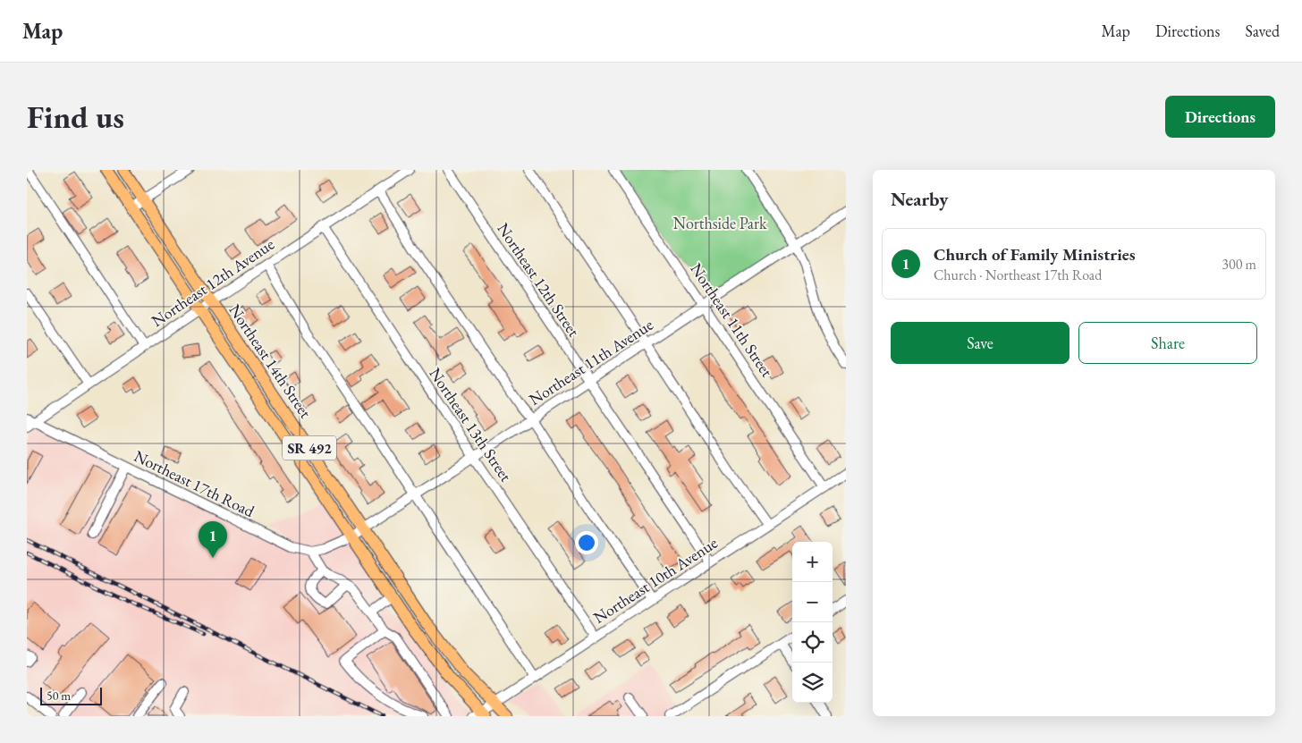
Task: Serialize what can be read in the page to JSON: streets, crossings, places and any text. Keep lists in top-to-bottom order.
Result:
{
  "streets": {
    "main road": ["Northeast 14th Street", "SR 492"],
    "street": [
      "Northeast 12th Street",
      "Northeast 12th Avenue",
      "Northeast 11th Street",
      "Northeast 11th Avenue",
      "Northeast 13th Street",
      "Northeast 17th Road",
      "Northeast 10th Avenue"
    ]
  },
  "crossings": [
    ["Northeast 12th Street", "Northeast 11th Avenue"],
    ["Northeast 12th Street", "Northeast 10th Avenue"],
    ["Northeast 12th Avenue", "Northeast 14th Street"],
    ["Northeast 12th Avenue", "Northeast 13th Street"],
    ["Northeast 12th Avenue", "Northeast 17th Road"],
    ["Northeast 11th Street", "Northeast 11th Avenue"],
    ["Northeast 11th Street", "Northeast 10th Avenue"],
    ["Northeast 14th Street", "Northeast 11th Avenue"],
    ["Northeast 14th Street", "Northeast 10th Avenue"],
    ["Northeast 11th Avenue", "Northeast 13th Street"],
    ["Northeast 13th Street", "Northeast 10th Avenue"]
  ],
  "parks": ["Northside Park"],
  "scale_bar": "50 m",
  "page": {
    "header": "Map",
    "nav": ["Map", "Directions", "Saved"],
    "buttons": [
      "Directions",
      ["Save", "Share"]
    ],
    "title": "Find us",
    "heading": "Nearby",
    "list": [
      {
        "mark": "1",
        "name": "Church of Family Ministries",
        "note": "Church · Northeast 17th Road",
        "value": "300 m"
      }
    ],
    "pins": "1",
    "map_buttons": ["+", "−"],
    "scale": "50 m"
  }
}
